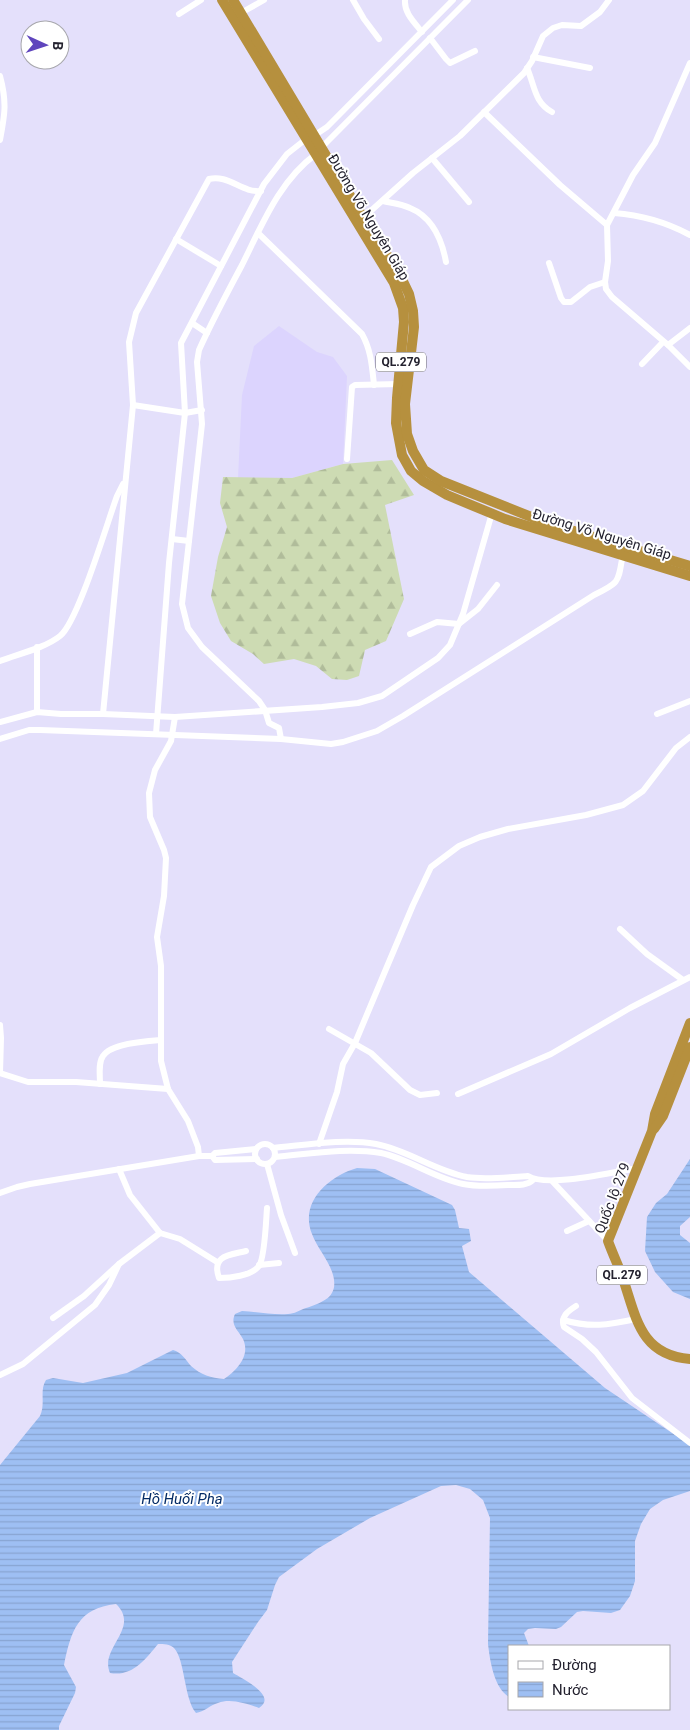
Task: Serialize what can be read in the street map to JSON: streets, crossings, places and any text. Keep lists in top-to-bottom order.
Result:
{
  "streets": {
    "highway": ["Đường Võ Nguyên Giáp", "QL.279", "Quốc lộ 279"]
  },
  "water": ["Hồ Huổi Phạ"],
  "legend": ["Đường", "Nước"],
  "north": "right"
}
